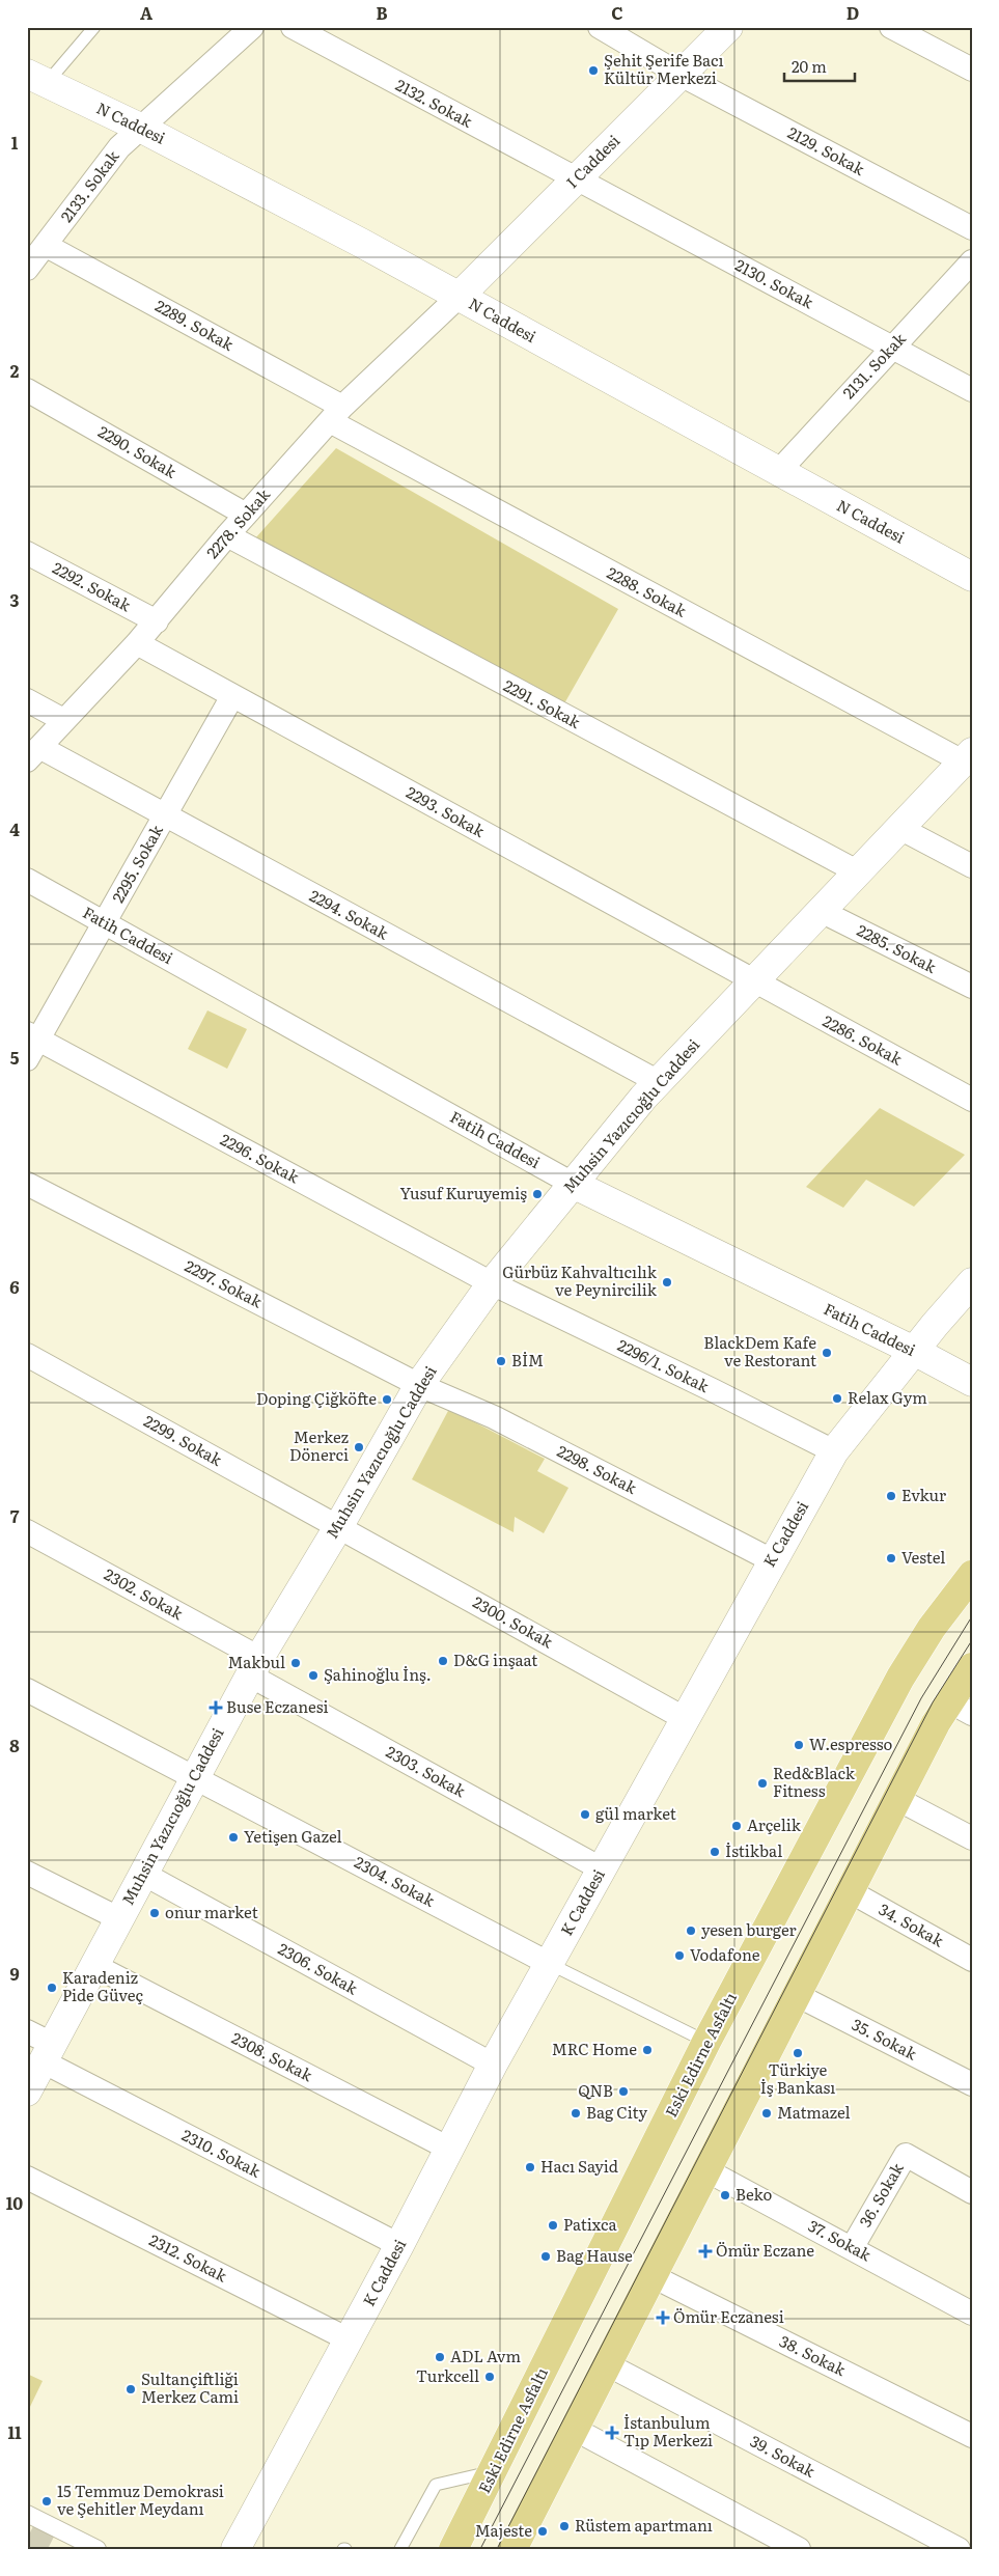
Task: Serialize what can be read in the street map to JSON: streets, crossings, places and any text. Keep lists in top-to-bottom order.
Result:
{
  "streets": {
    "main road": ["Eski Edirne Asfaltı"],
    "street": [
      "2132. Sokak",
      "N Caddesi",
      "2129. Sokak",
      "I Caddesi",
      "2133. Sokak",
      "2130. Sokak",
      "2289. Sokak",
      "2131. Sokak",
      "2290. Sokak",
      "2278. Sokak",
      "2292. Sokak",
      "2288. Sokak",
      "2291. Sokak",
      "2293. Sokak",
      "2295. Sokak",
      "2294. Sokak",
      "Fatih Caddesi",
      "2285. Sokak",
      "2286. Sokak",
      "Muhsin Yazıcıoğlu Caddesi",
      "2296. Sokak",
      "2297. Sokak",
      "2296/1. Sokak",
      "2299. Sokak",
      "2298. Sokak",
      "K Caddesi",
      "2302. Sokak",
      "2300. Sokak",
      "2303. Sokak",
      "2304. Sokak",
      "34. Sokak",
      "2306. Sokak",
      "35. Sokak",
      "2308. Sokak",
      "2310. Sokak",
      "36. Sokak",
      "37. Sokak",
      "2312. Sokak",
      "38. Sokak",
      "39. Sokak"
    ]
  },
  "crossings": [
    ["2132. Sokak", "I Caddesi"],
    ["2132. Sokak", "2130. Sokak"],
    ["N Caddesi", "I Caddesi"],
    ["N Caddesi", "2133. Sokak"],
    ["N Caddesi", "2131. Sokak"],
    ["N Caddesi", "2278. Sokak"],
    ["2129. Sokak", "I Caddesi"],
    ["I Caddesi", "2130. Sokak"],
    ["I Caddesi", "2278. Sokak"],
    ["2133. Sokak", "2289. Sokak"],
    ["2130. Sokak", "2131. Sokak"],
    ["2289. Sokak", "2278. Sokak"],
    ["2289. Sokak", "2288. Sokak"],
    ["2290. Sokak", "2278. Sokak"],
    ["2278. Sokak", "2292. Sokak"],
    ["2278. Sokak", "2288. Sokak"],
    ["2278. Sokak", "2291. Sokak"],
    ["2278. Sokak", "2293. Sokak"],
    ["2278. Sokak", "2294. Sokak"],
    ["2288. Sokak", "Muhsin Yazıcıoğlu Caddesi"],
    ["2291. Sokak", "Muhsin Yazıcıoğlu Caddesi"],
    ["2293. Sokak", "2295. Sokak"],
    ["2293. Sokak", "2286. Sokak"],
    ["2293. Sokak", "Muhsin Yazıcıoğlu Caddesi"],
    ["2295. Sokak", "2294. Sokak"],
    ["2295. Sokak", "Fatih Caddesi"],
    ["2295. Sokak", "2296. Sokak"],
    ["2294. Sokak", "Muhsin Yazıcıoğlu Caddesi"],
    ["Fatih Caddesi", "Muhsin Yazıcıoğlu Caddesi"],
    ["Fatih Caddesi", "K Caddesi"],
    ["2285. Sokak", "Muhsin Yazıcıoğlu Caddesi"],
    ["2286. Sokak", "Muhsin Yazıcıoğlu Caddesi"],
    ["Muhsin Yazıcıoğlu Caddesi", "2296. Sokak"],
    ["Muhsin Yazıcıoğlu Caddesi", "2297. Sokak"],
    ["Muhsin Yazıcıoğlu Caddesi", "2296/1. Sokak"],
    ["Muhsin Yazıcıoğlu Caddesi", "2299. Sokak"],
    ["Muhsin Yazıcıoğlu Caddesi", "2298. Sokak"],
    ["Muhsin Yazıcıoğlu Caddesi", "2302. Sokak"],
    ["Muhsin Yazıcıoğlu Caddesi", "2300. Sokak"],
    ["Muhsin Yazıcıoğlu Caddesi", "2303. Sokak"],
    ["Muhsin Yazıcıoğlu Caddesi", "2304. Sokak"],
    ["Muhsin Yazıcıoğlu Caddesi", "2306. Sokak"],
    ["Muhsin Yazıcıoğlu Caddesi", "2308. Sokak"],
    ["Muhsin Yazıcıoğlu Caddesi", "2310. Sokak"],
    ["2296. Sokak", "2296/1. Sokak"],
    ["2297. Sokak", "2298. Sokak"],
    ["2296/1. Sokak", "K Caddesi"],
    ["2299. Sokak", "2300. Sokak"],
    ["2298. Sokak", "K Caddesi"],
    ["K Caddesi", "2300. Sokak"],
    ["K Caddesi", "2303. Sokak"],
    ["K Caddesi", "2304. Sokak"],
    ["K Caddesi", "2306. Sokak"],
    ["K Caddesi", "2308. Sokak"],
    ["K Caddesi", "2310. Sokak"],
    ["K Caddesi", "2312. Sokak"],
    ["2302. Sokak", "2303. Sokak"],
    ["2304. Sokak", "Eski Edirne Asfaltı"],
    ["36. Sokak", "37. Sokak"]
  ],
  "places": {
    "other": [
      "Şehit Şerife Bacı Kültür Merkezi",
      "Yusuf Kuruyemiş",
      "Gürbüz Kahvaltıcılık ve Peynircilik",
      "BlackDem Kafe ve Restorant",
      "BİM",
      "Relax Gym",
      "Doping Çiğköfte",
      "Merkez Dönerci",
      "Evkur",
      "Vestel",
      "D&G inşaat",
      "Makbul",
      "Şahinoğlu İnş.",
      "W.espresso",
      "Red&Black Fitness",
      "gül market",
      "Arçelik",
      "Yetişen Gazel",
      "İstikbal",
      "onur market",
      "yesen burger",
      "Vodafone",
      "Karadeniz Pide Güveç",
      "MRC Home",
      "Türkiye İş Bankası",
      "QNB",
      "Bag City",
      "Matmazel",
      "Hacı Sayid",
      "Beko",
      "Patixca",
      "Bag Hause",
      "ADL Avm",
      "Turkcell",
      "Sultançiftliği Merkez Cami",
      "15 Temmuz Demokrasi ve Şehitler Meydanı",
      "Rüstem apartmanı",
      "Majeste"
    ],
    "health": [
      "Buse Eczanesi",
      "Ömür Eczane",
      "Ömür Eczanesi",
      "İstanbulum Tıp Merkezi"
    ]
  },
  "scale_bar": "20 m",
  "grid": {
    "columns": [
      "A",
      "B",
      "C",
      "D"
    ],
    "rows": [
      "1",
      "2",
      "3",
      "4",
      "5",
      "6",
      "7",
      "8",
      "9",
      "10",
      "11"
    ]
  }
}
